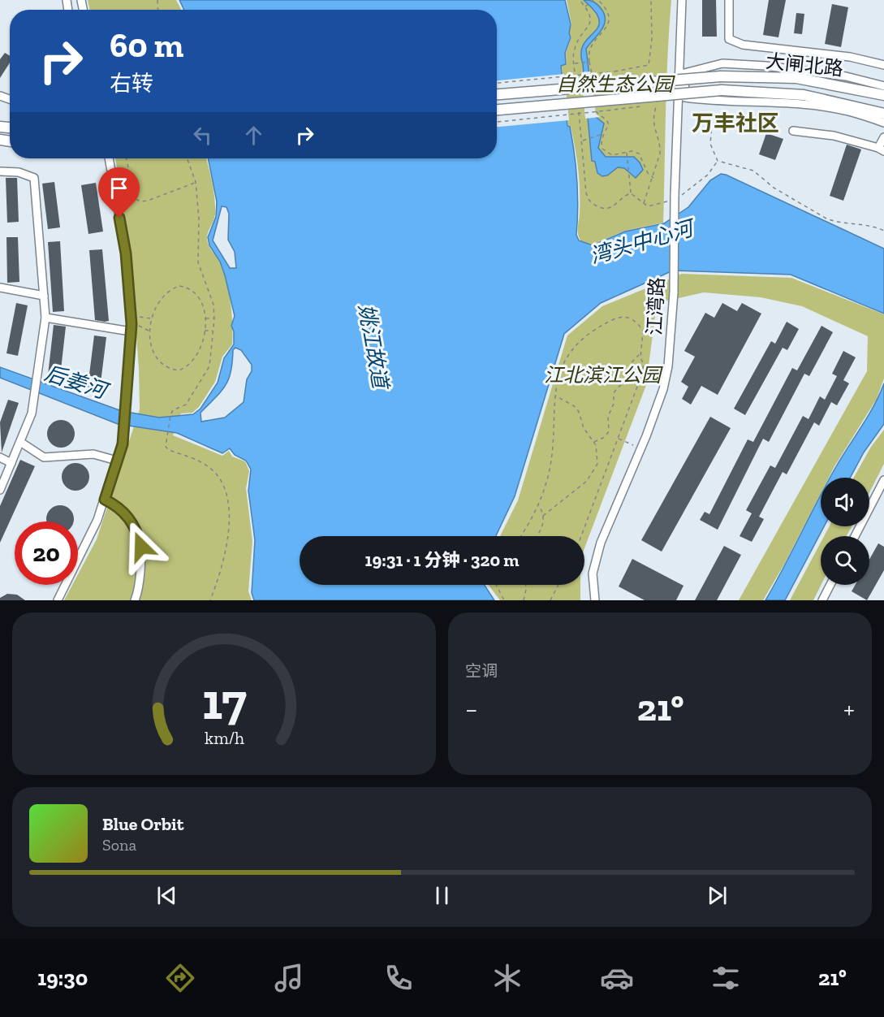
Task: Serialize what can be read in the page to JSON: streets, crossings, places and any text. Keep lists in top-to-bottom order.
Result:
{
  "streets": {
    "main road": ["大闸北路"],
    "street": ["江湾路"]
  },
  "districts": ["万丰社区"],
  "water": ["湾头中心河", "姚江故道", "后姜河"],
  "parks": ["自然生态公园", "江北滨江公园"],
  "page": {
    "turn": ["60 m", "右转"],
    "limit": "20",
    "trip": "19:31 · 1 分钟 · 320 m",
    "tile": "空调",
    "heat": ["−", "21°", "+"],
    "song": ["Blue Orbit", "Sona"],
    "tabs": ["19:30", "21°"],
    "gauge": ["17", "km/h"]
  }
}
